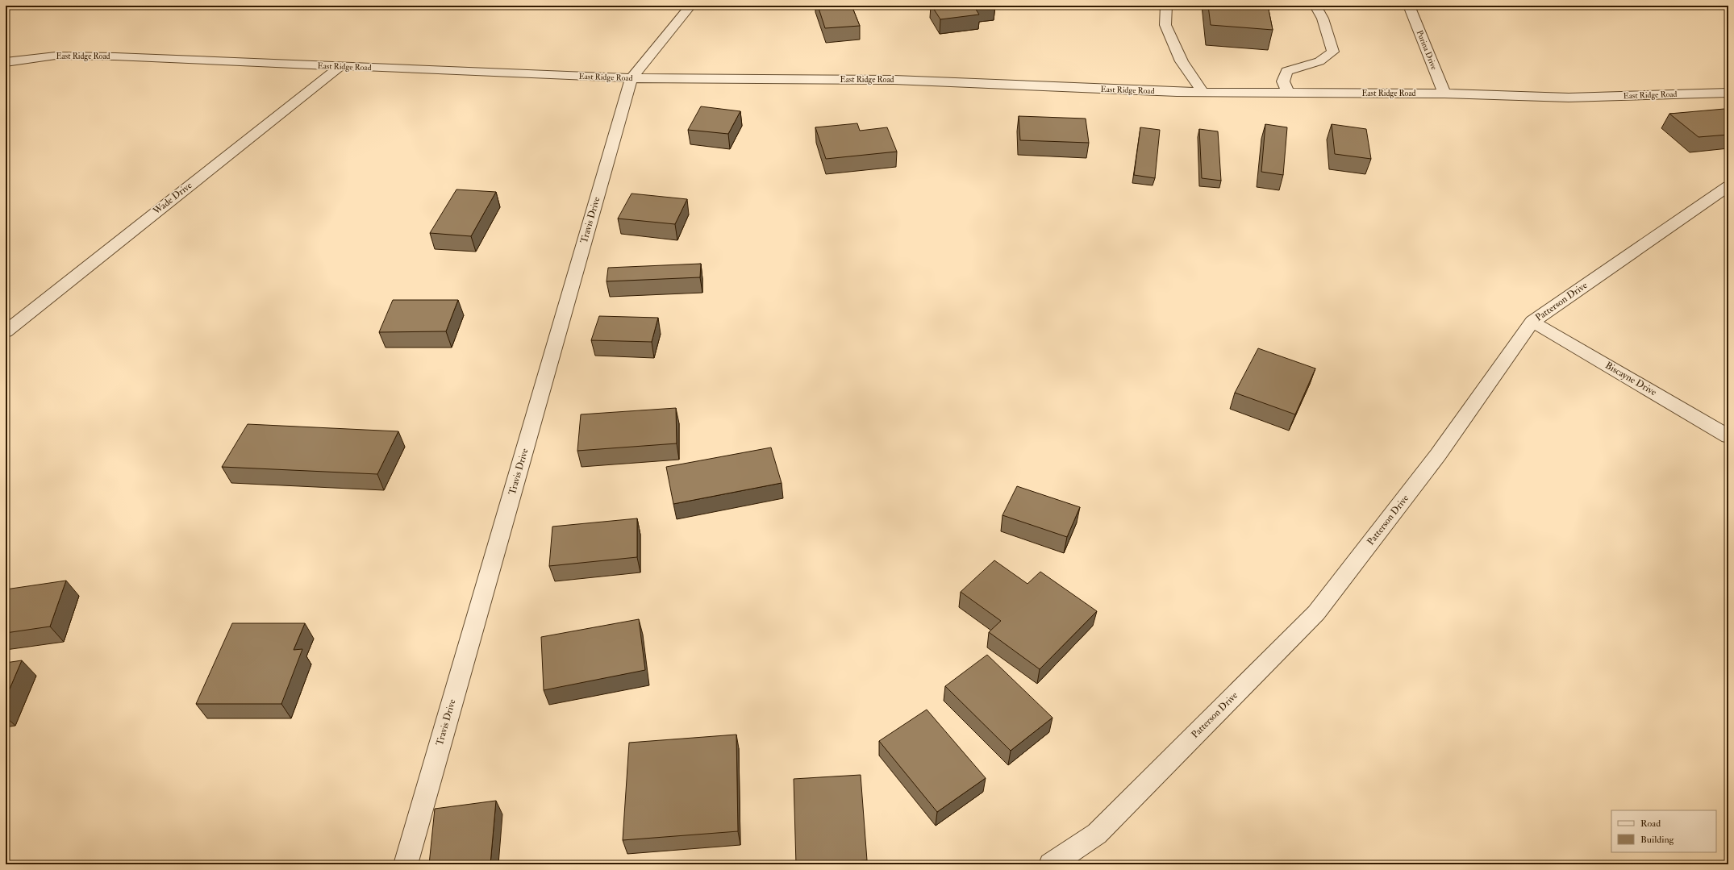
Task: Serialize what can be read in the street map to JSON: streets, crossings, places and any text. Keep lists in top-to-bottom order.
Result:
{
  "streets": {
    "street": [
      "Purina Drive",
      "East Ridge Road",
      "Wade Drive",
      "Travis Drive",
      "Patterson Drive",
      "Biscayne Drive"
    ]
  },
  "crossings": [
    ["Purina Drive", "East Ridge Road"],
    ["East Ridge Road", "Wade Drive"],
    ["East Ridge Road", "Travis Drive"],
    ["Patterson Drive", "Biscayne Drive"]
  ],
  "legend": ["Road", "Building"]
}
